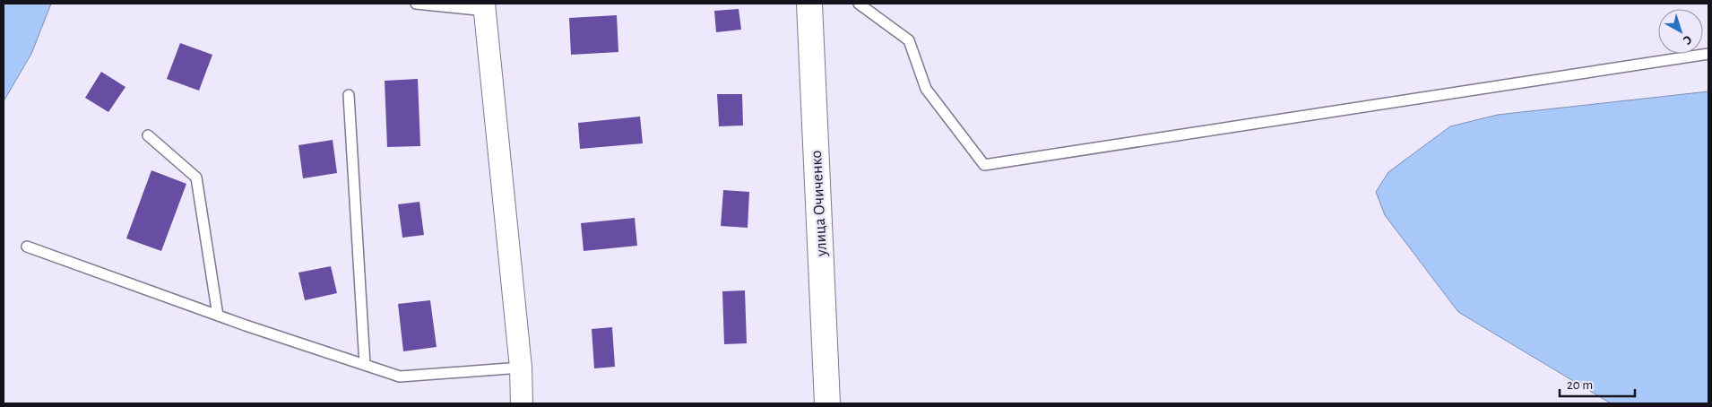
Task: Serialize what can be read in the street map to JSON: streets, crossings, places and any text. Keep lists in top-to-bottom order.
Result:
{
  "streets": {
    "street": ["улица Очиченко"]
  },
  "scale_bar": "20 m",
  "north": "bottom right"
}
